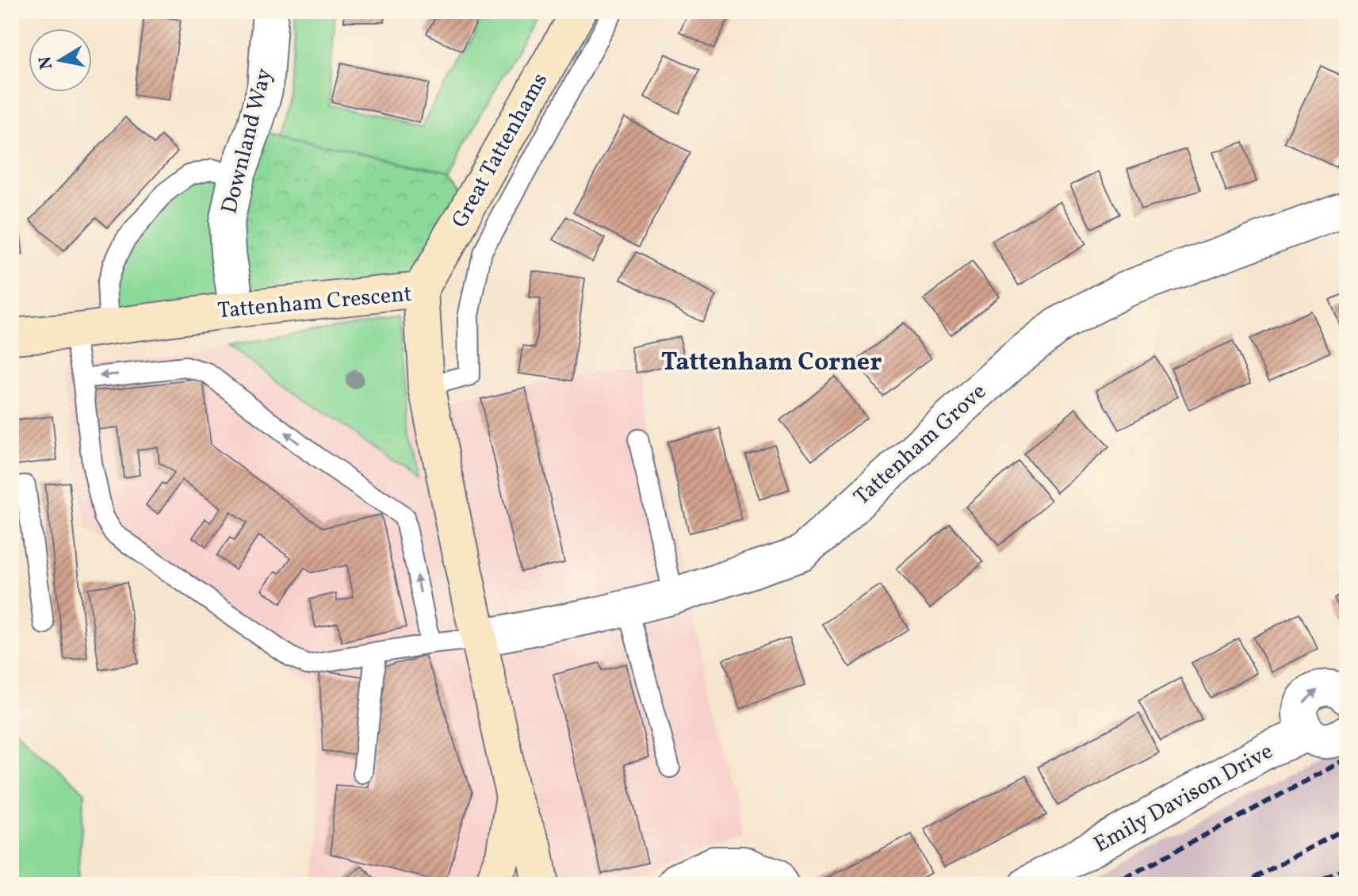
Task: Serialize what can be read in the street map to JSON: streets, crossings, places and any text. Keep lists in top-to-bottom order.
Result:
{
  "streets": {
    "main road": ["Great Tattenhams", "Tattenham Crescent"],
    "street": ["Downland Way", "Tattenham Grove", "Emily Davison Drive"]
  },
  "crossings": [
    ["Downland Way", "Tattenham Crescent"],
    ["Great Tattenhams", "Tattenham Crescent"],
    ["Tattenham Crescent", "Tattenham Grove"]
  ],
  "districts": ["Tattenham Corner"],
  "north": "left"
}
